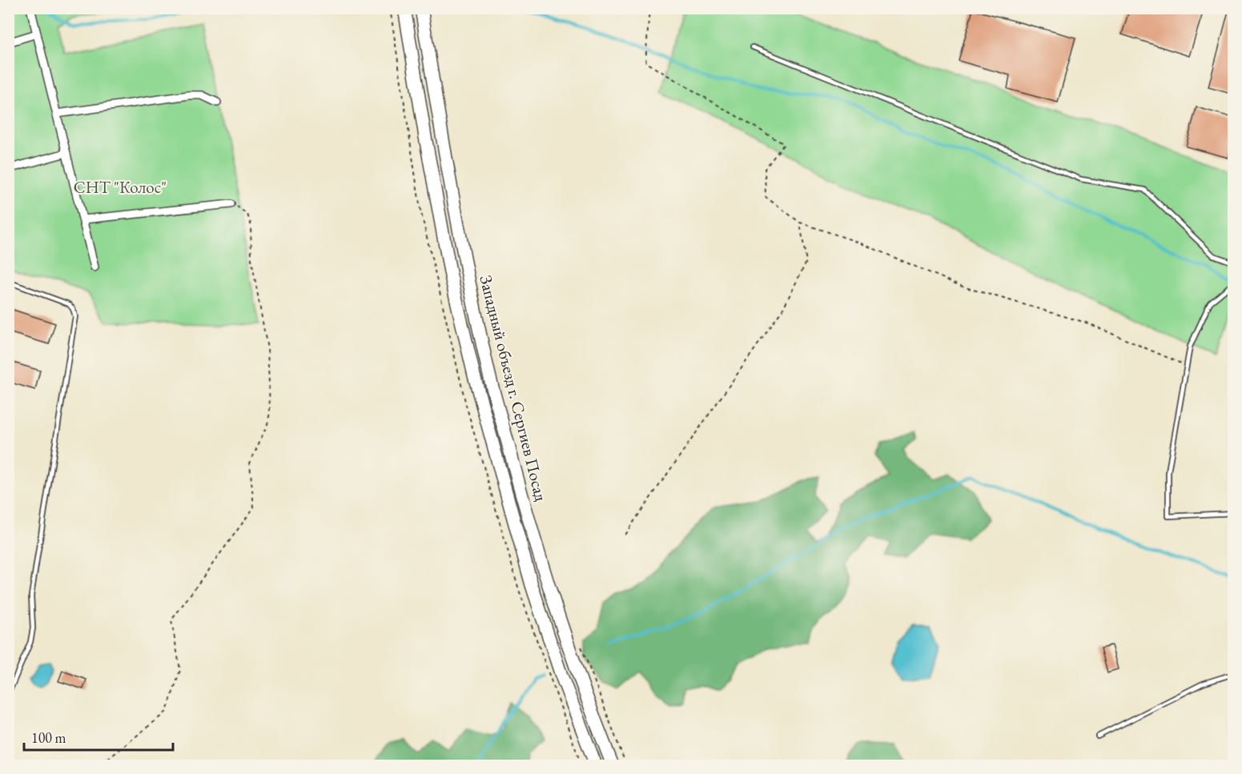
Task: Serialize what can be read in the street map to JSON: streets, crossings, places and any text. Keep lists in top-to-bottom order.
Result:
{
  "streets": {
    "main road": ["Западный объезд г. Сергиев Посад"]
  },
  "parks": ["СНТ \"Колос\""],
  "scale_bar": "100 m"
}
